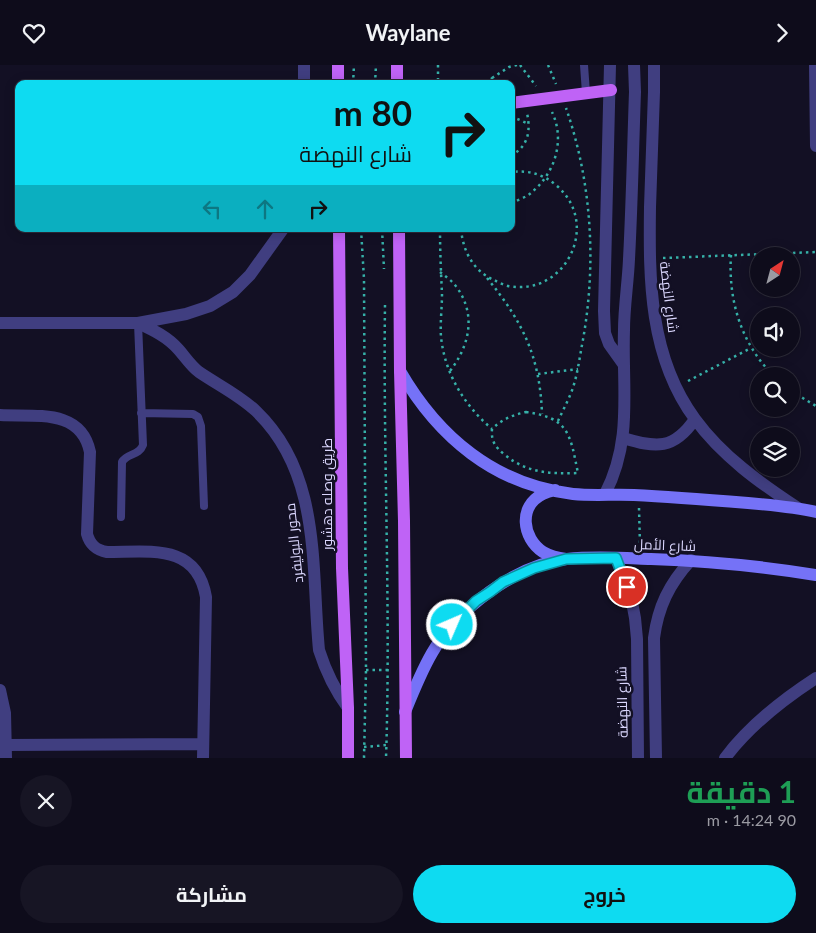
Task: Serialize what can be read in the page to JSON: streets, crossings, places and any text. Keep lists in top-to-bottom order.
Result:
{
  "streets": {
    "main road": ["طريق وصله دهشور", "شارع الأمل"],
    "street": ["شارع النهضة", "محور البوليفرد"]
  },
  "crossings": [
    ["شارع النهضة", "شارع الأمل"],
    ["طريق وصله دهشور", "محور البوليفرد"]
  ],
  "north": "top right",
  "page": {
    "header": "Waylane",
    "turn": ["80 m", "شارع النهضة"],
    "heading": ["1 دقيقة", "90 m · 14:24"],
    "buttons": ["خروج", "مشاركة"]
  }
}
